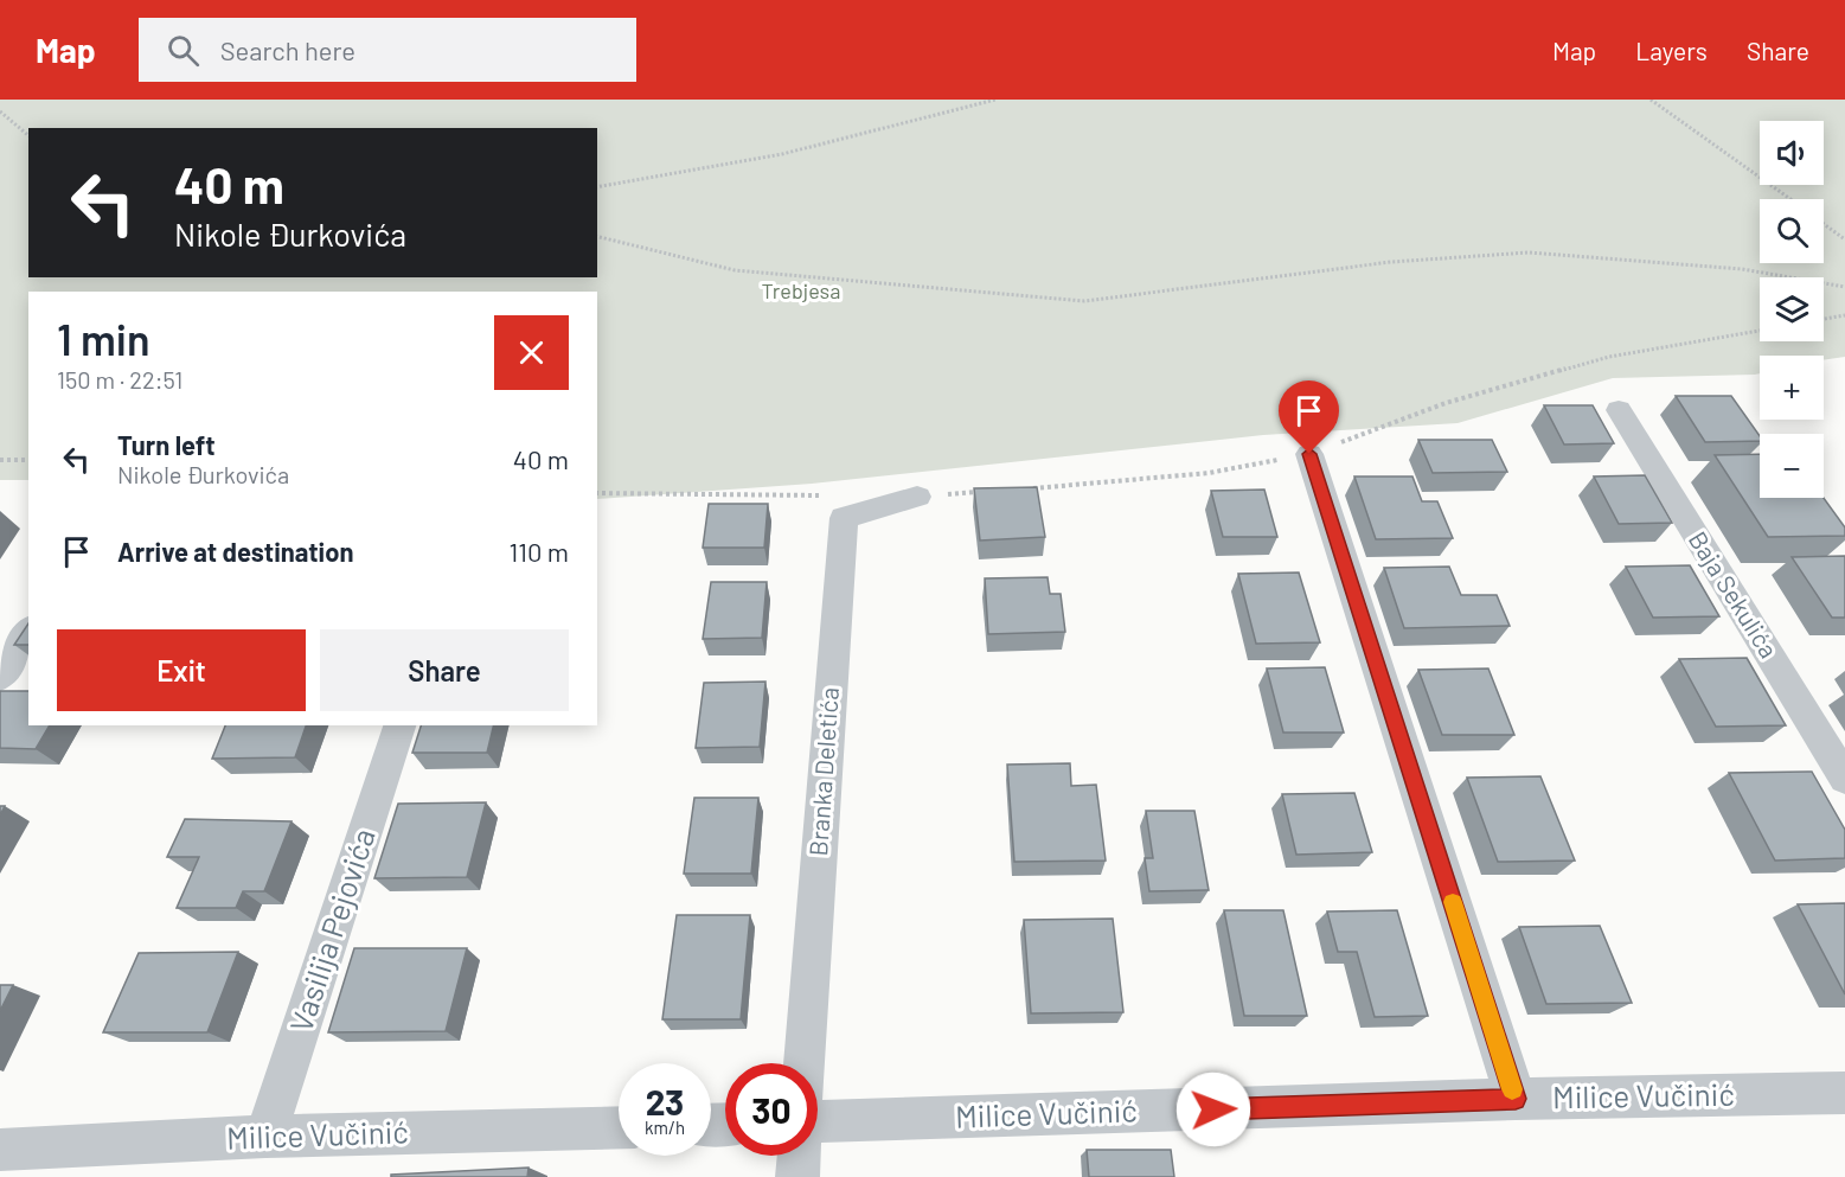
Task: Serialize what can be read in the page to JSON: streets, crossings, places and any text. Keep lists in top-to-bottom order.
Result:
{
  "streets": {
    "street": [
      "Baja Sekulića",
      "Branka Deletića",
      "Vasilija Pejovića",
      "Milice Vučinić"
    ]
  },
  "crossings": [
    ["Vasilija Pejovića", "Milice Vučinić"]
  ],
  "parks": ["Trebjesa"],
  "page": {
    "header": "Map",
    "search": "Search here",
    "nav": ["Map", "Layers", "Share"],
    "map_buttons": ["+", "−"],
    "turn": ["40 m", "Nikole Đurkovića"],
    "heading": ["1 min", "150 m · 22:51"],
    "list": [
      {
        "name": "Turn left",
        "note": "Nikole Đurkovića",
        "value": "40 m"
      },
      {
        "name": "Arrive at destination",
        "value": "110 m"
      }
    ],
    "buttons": ["Exit", "Share"],
    "speed": "23 km/h",
    "limit": "30"
  }
}
